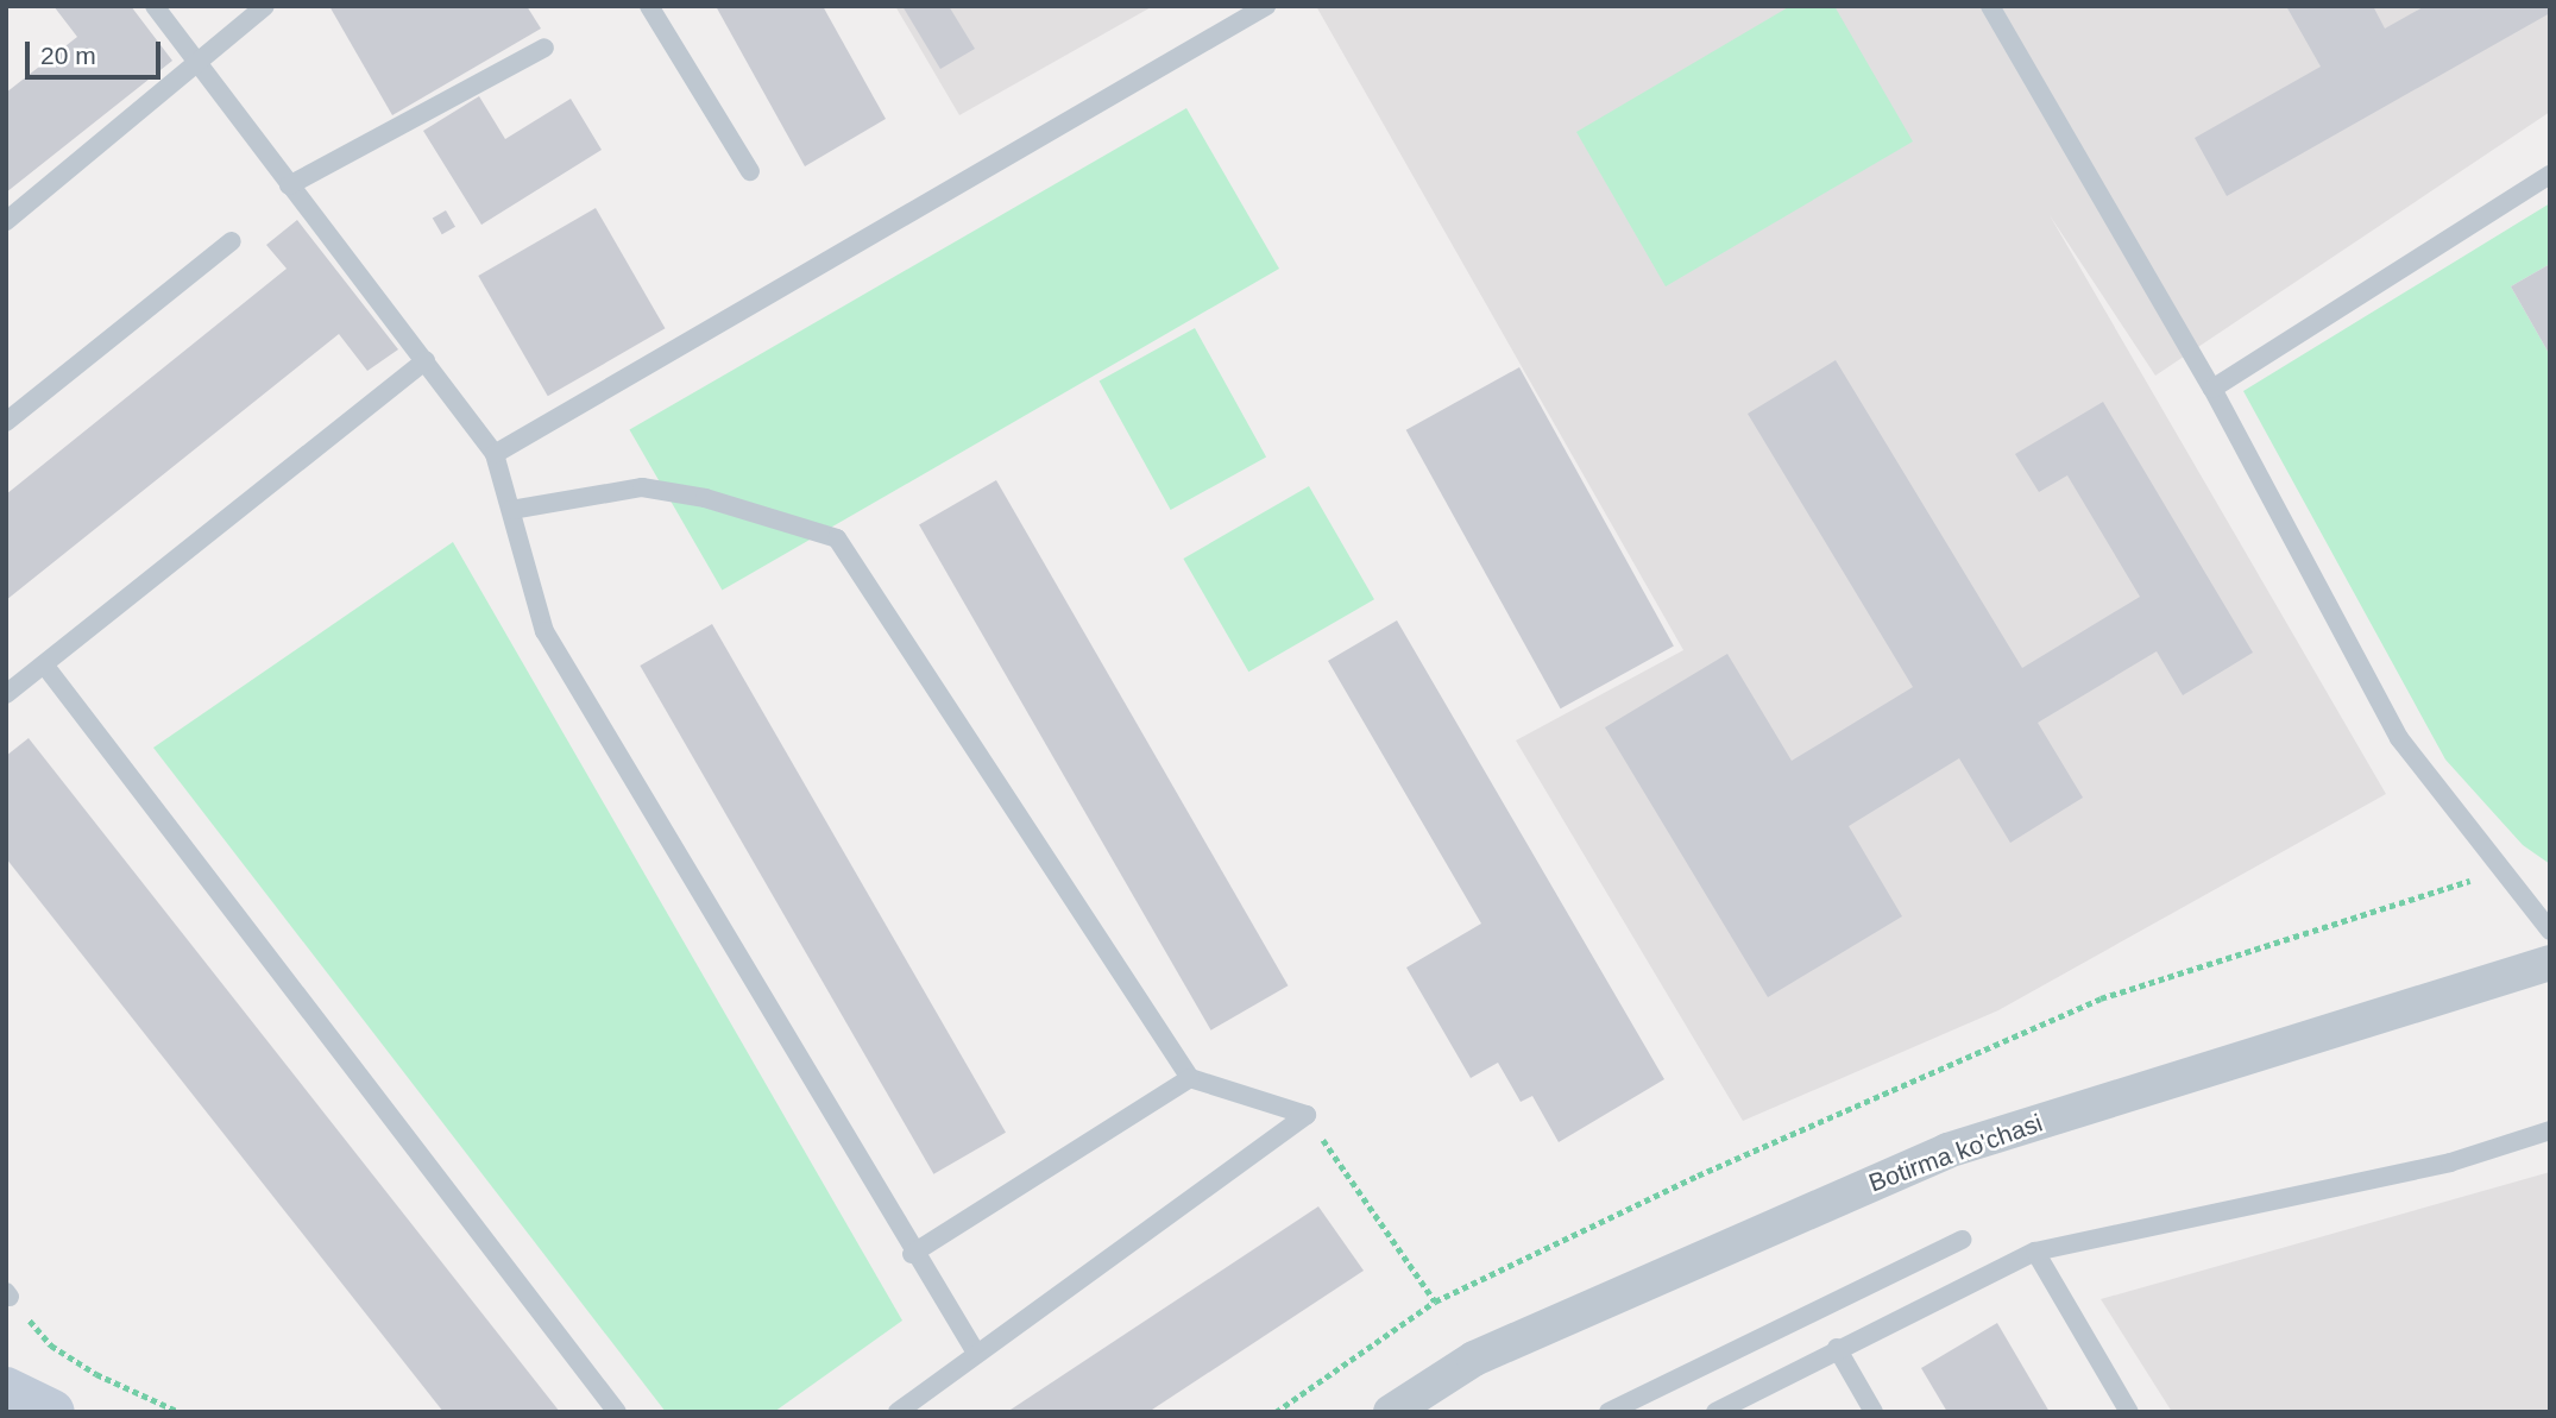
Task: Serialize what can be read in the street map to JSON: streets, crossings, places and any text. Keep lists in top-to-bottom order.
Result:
{
  "streets": {
    "street": ["Botirma ko'chasi"]
  },
  "scale_bar": "20 m"
}
